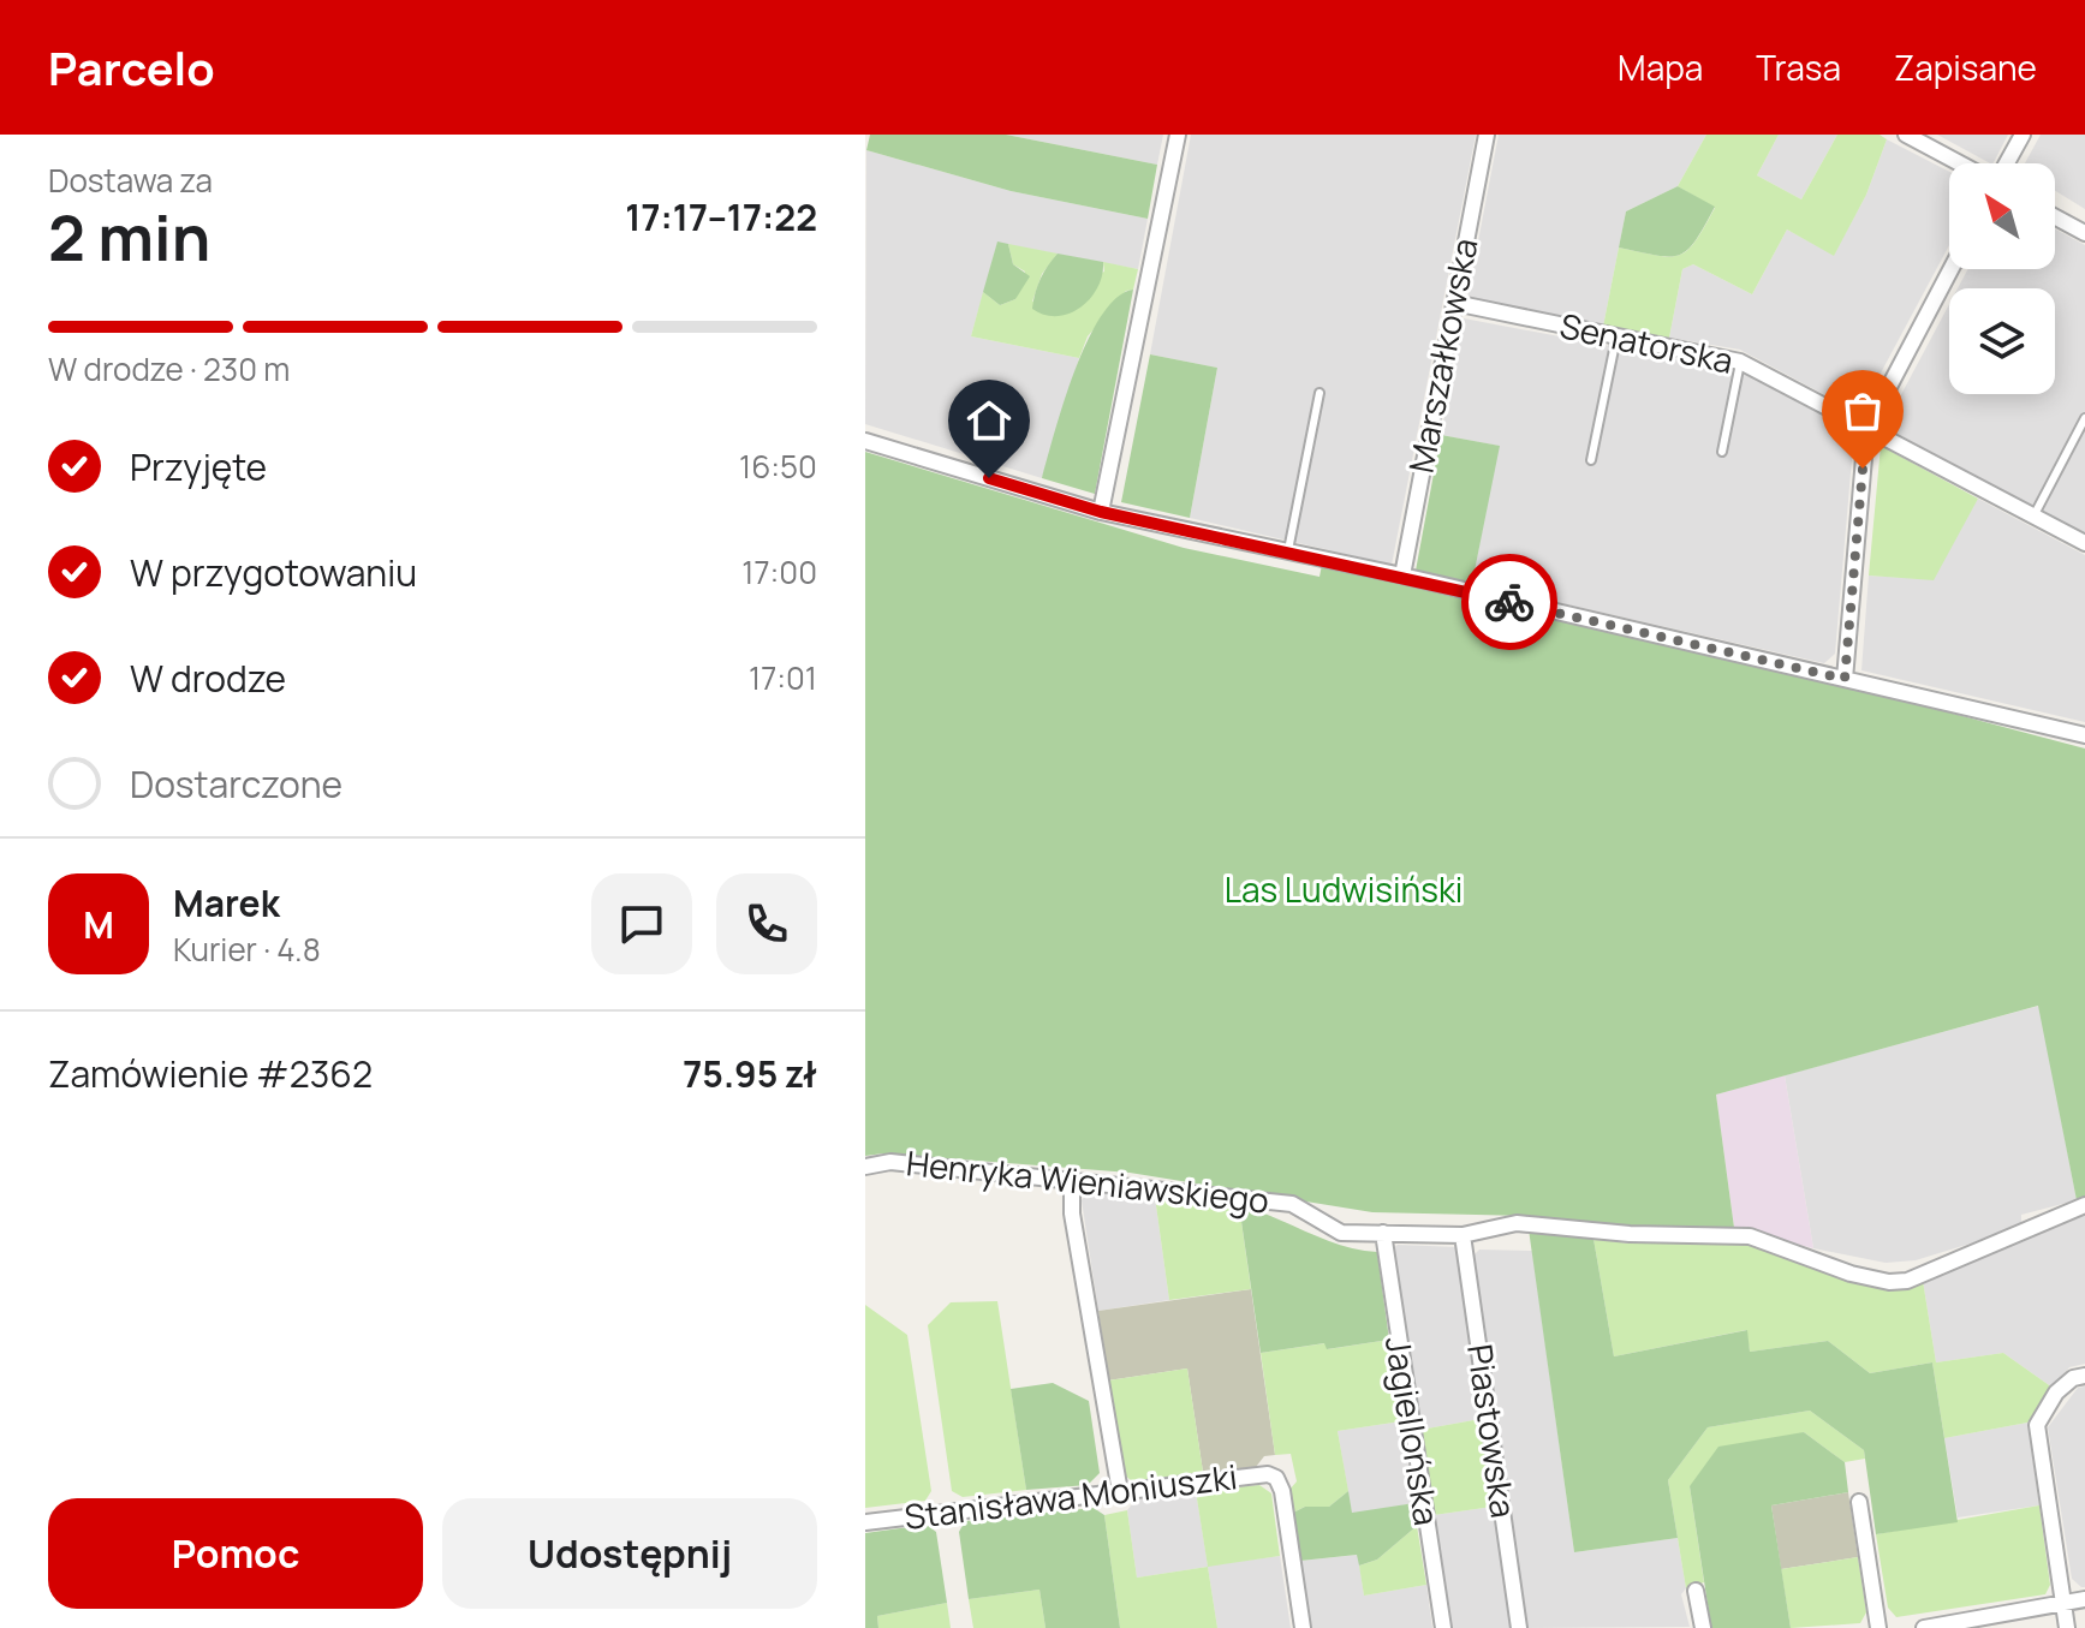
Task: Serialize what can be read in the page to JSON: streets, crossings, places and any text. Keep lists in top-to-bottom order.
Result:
{
  "streets": {
    "street": [
      "Senatorska",
      "Marszałkowska",
      "Henryka Wieniawskiego",
      "Jagiellońska",
      "Piastowska",
      "Stanisława Moniuszki"
    ]
  },
  "crossings": [
    ["Senatorska", "Marszałkowska"],
    ["Henryka Wieniawskiego", "Jagiellońska"],
    ["Henryka Wieniawskiego", "Piastowska"]
  ],
  "parks": ["Las Ludwisiński"],
  "north": "top left",
  "page": {
    "header": "Parcelo",
    "nav": ["Mapa", "Trasa", "Zapisane"],
    "heading": ["2 min", "Dostawa za", "17:17–17:22"],
    "panel": [
      "Marek",
      "Kurier · 4.8",
      "Zamówienie #2362",
      "75.95 zł"
    ],
    "bar": "W drodze · 230 m",
    "list": [
      ["Przyjęte", "16:50"],
      ["W przygotowaniu", "17:00"],
      ["W drodze", "17:01"],
      "Dostarczone"
    ],
    "round": "M",
    "buttons": ["Pomoc", "Udostępnij"]
  }
}
